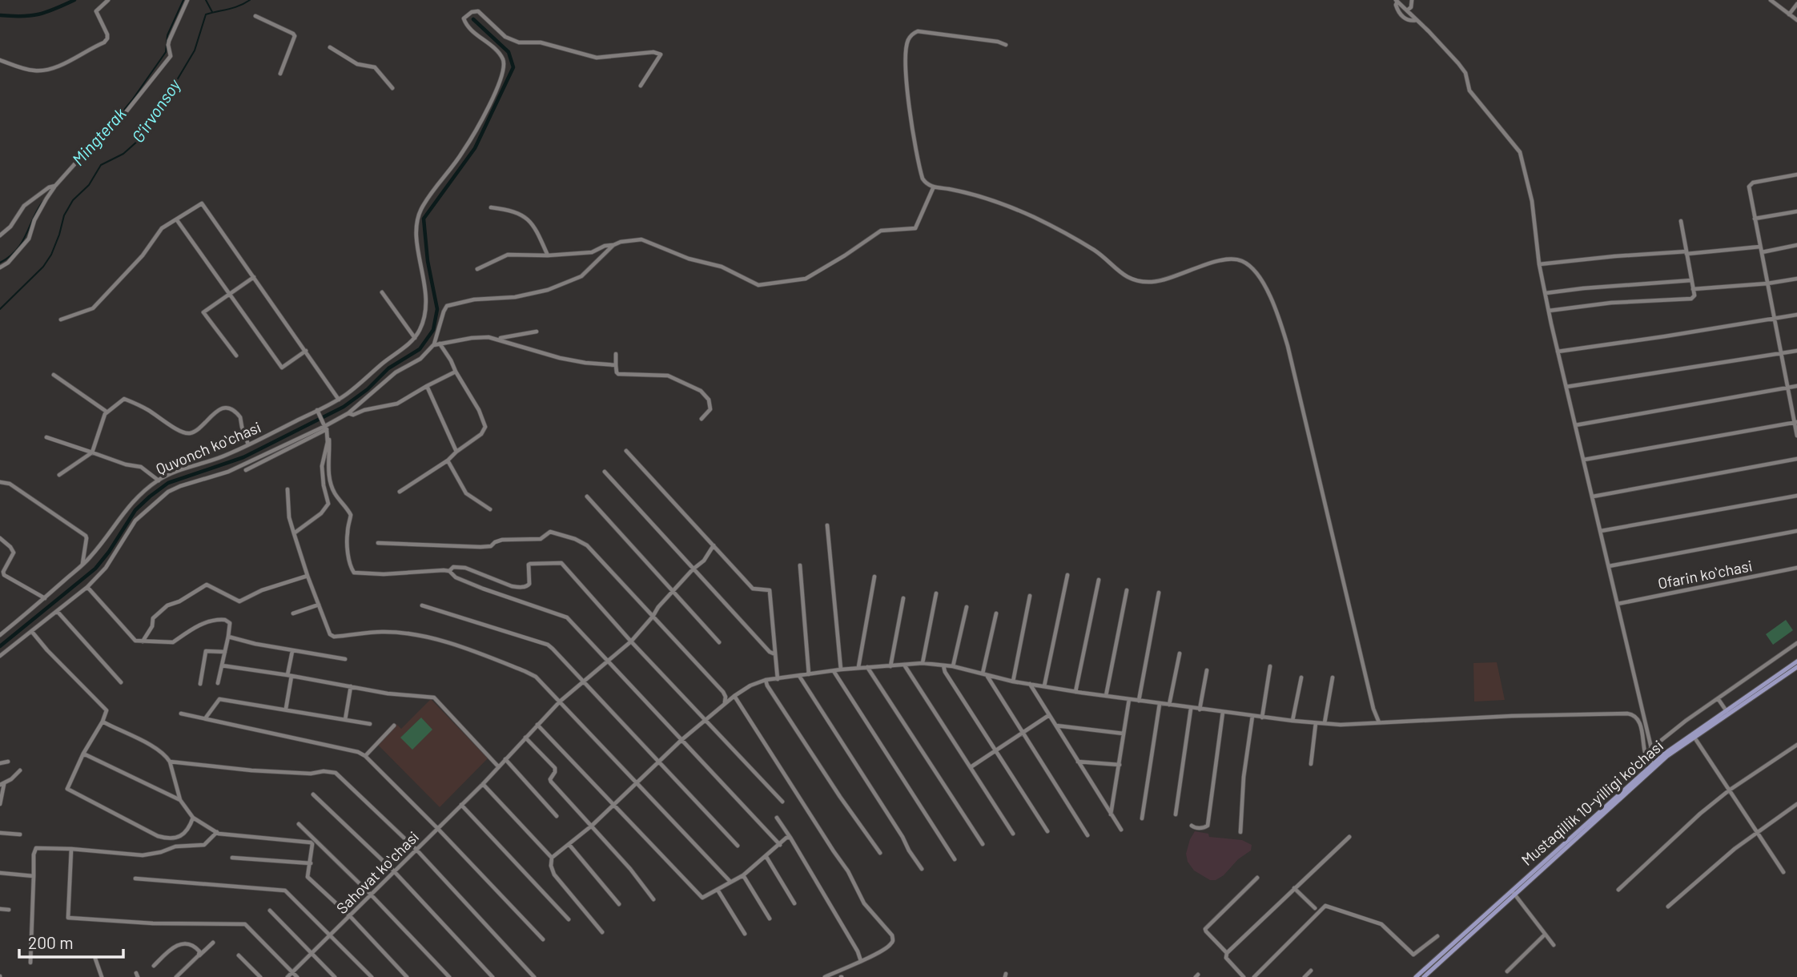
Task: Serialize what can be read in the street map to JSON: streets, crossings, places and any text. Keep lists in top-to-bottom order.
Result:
{
  "streets": {
    "main road": ["Mustaqillik 10-yilligi ko'chasi"],
    "street": ["Quvonch koʻchasi", "Ofarin koʻchasi", "Sahovat koʻchasi"]
  },
  "water": ["G‘irvonsoy", "Mingterak"],
  "scale_bar": "200 m"
}
